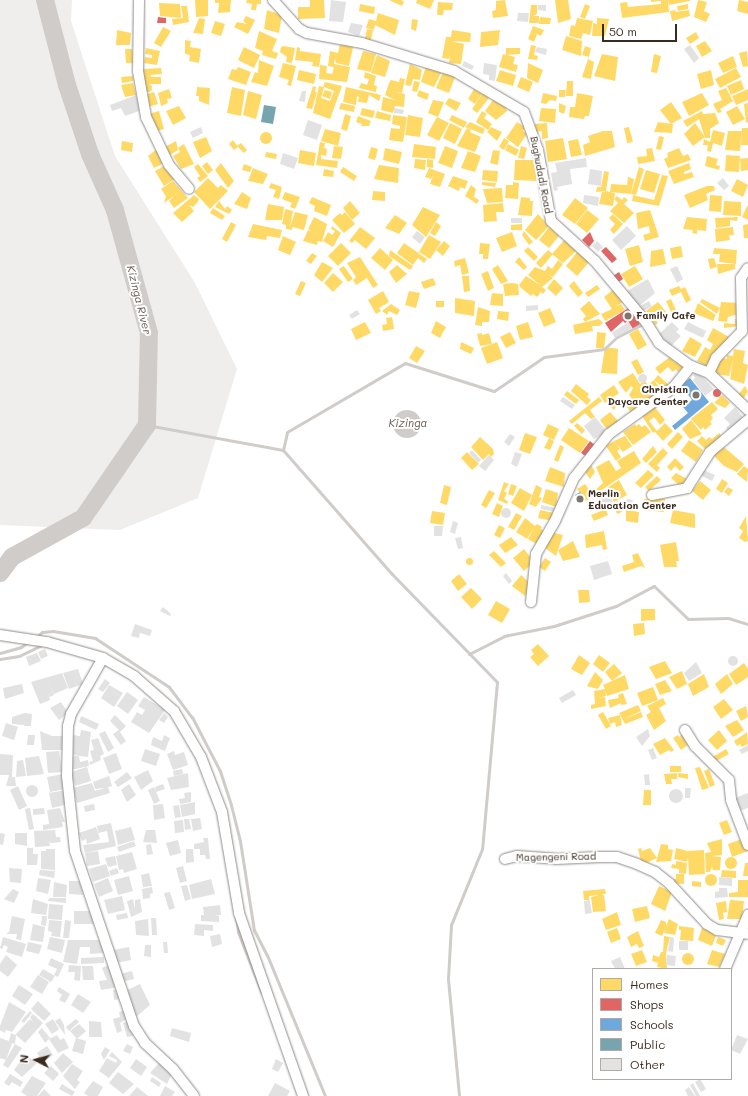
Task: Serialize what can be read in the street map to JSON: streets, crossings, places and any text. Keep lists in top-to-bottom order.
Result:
{
  "streets": {
    "street": ["Bughudadi Road", "Magengeni Road"]
  },
  "water": ["Kizinga River", "Kizinga"],
  "places": ["Family Cafe", "Christian Daycare Center", "Merlin Education Center"],
  "legend": [
    "Homes",
    "Shops",
    "Schools",
    "Public",
    "Other"
  ],
  "scale_bar": "50 m",
  "north": "left"
}
